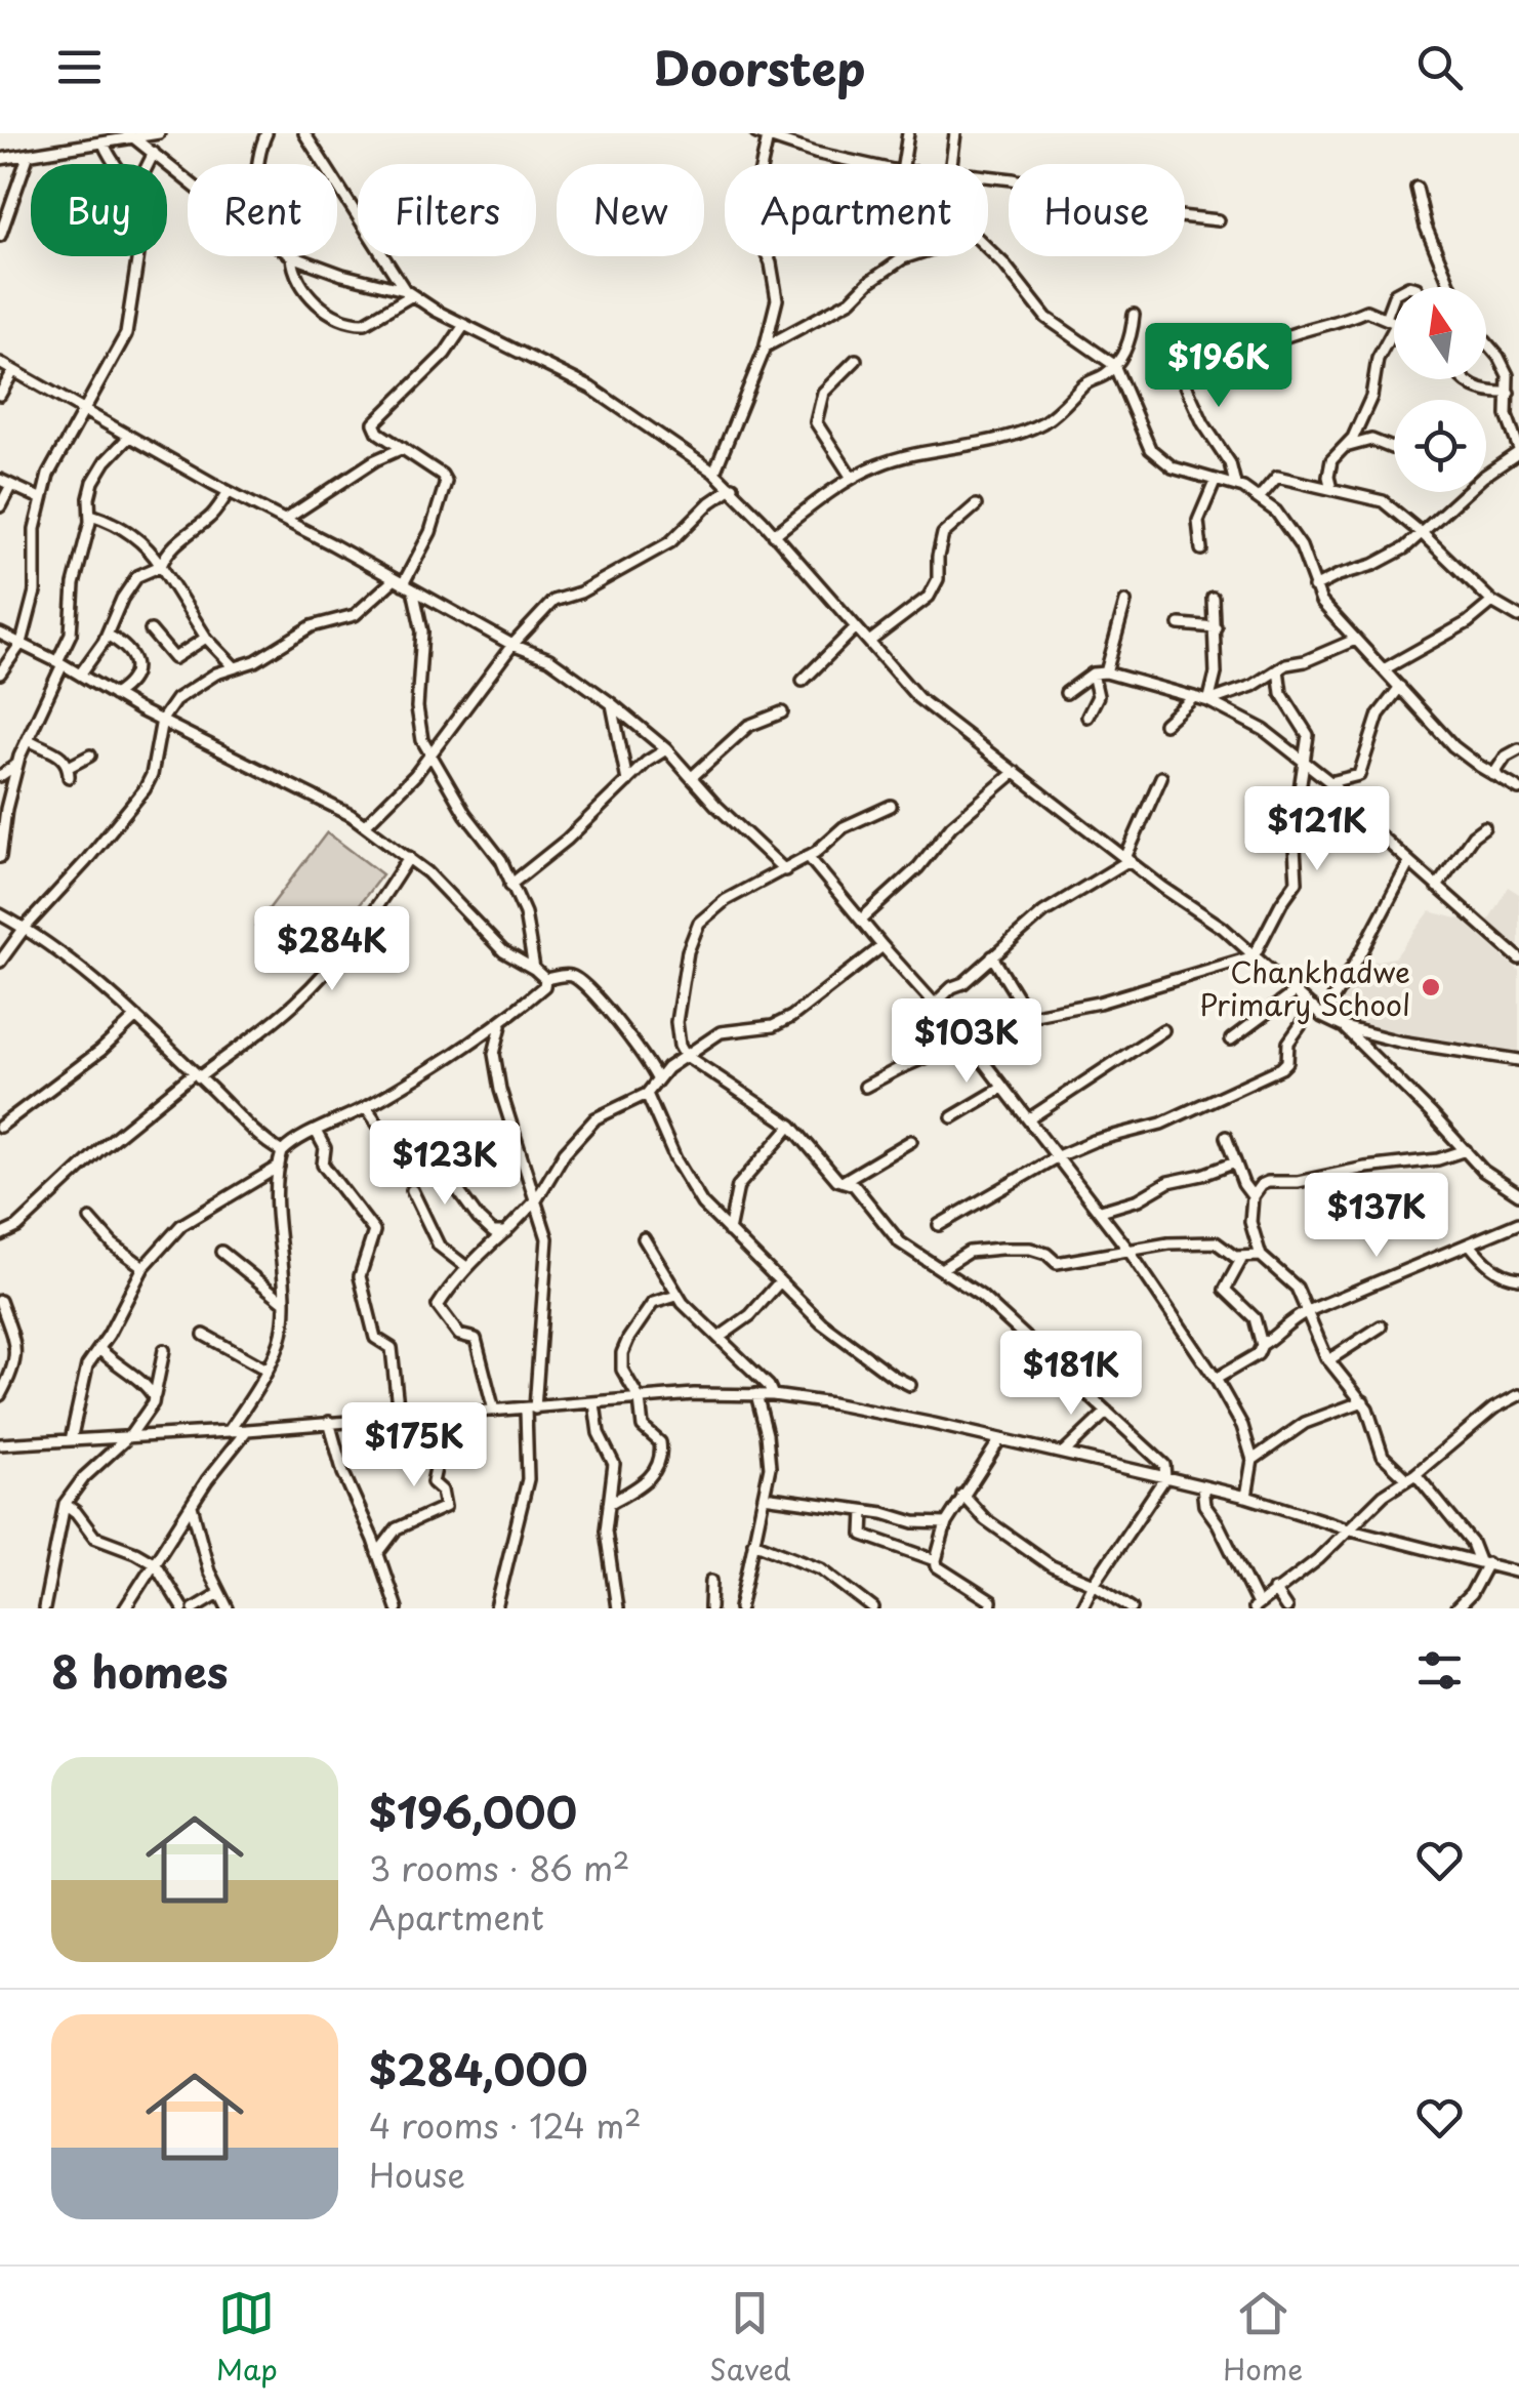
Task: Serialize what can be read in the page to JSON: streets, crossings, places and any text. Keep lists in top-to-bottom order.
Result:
{
  "places": ["Chankhadwe Primary School"],
  "north": "top",
  "page": {
    "header": "Doorstep",
    "chip": [
      "Buy",
      "Rent",
      "Filters",
      "New",
      "Apartment",
      "House"
    ],
    "price": [
      "$196K",
      "$121K",
      "$284K",
      "$103K",
      "$123K",
      "$137K",
      "$181K",
      "$175K"
    ],
    "heading": "8 homes",
    "list": [
      {
        "name": "$196,000",
        "note": "3 rooms · 86 m² · Apartment"
      },
      {
        "name": "$284,000",
        "note": "4 rooms · 124 m² · House"
      }
    ],
    "tabs": ["Map", "Saved", "Home"]
  }
}
